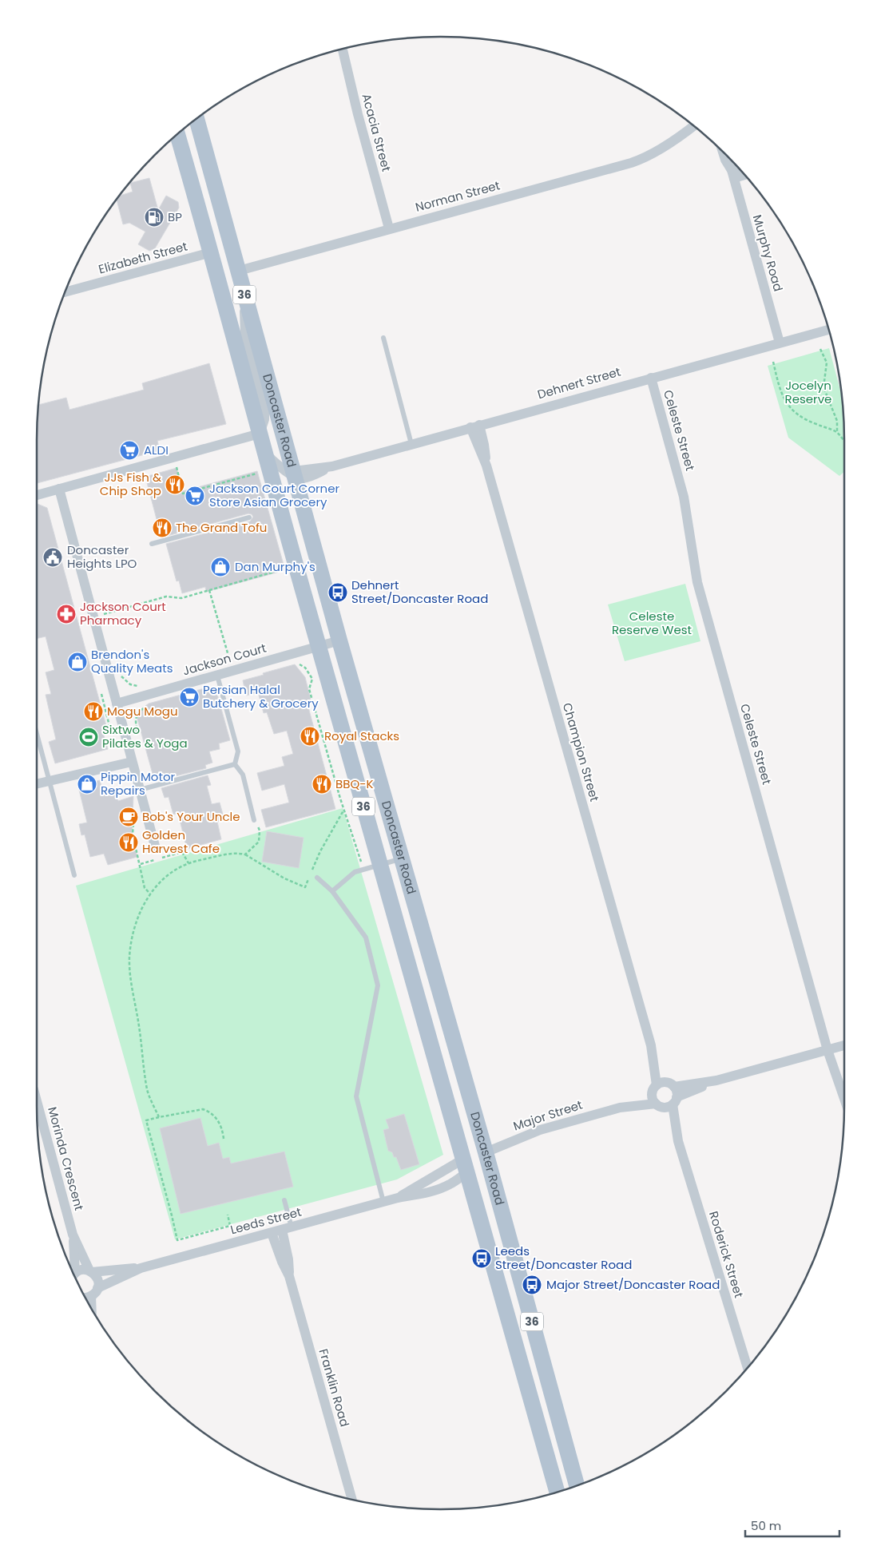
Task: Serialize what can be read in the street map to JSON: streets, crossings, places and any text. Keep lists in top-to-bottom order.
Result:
{
  "streets": {
    "main road": ["36", "Doncaster Road"],
    "street": [
      "Acacia Street",
      "Norman Street",
      "Murphy Road",
      "Elizabeth Street",
      "Dehnert Street",
      "Celeste Street",
      "Jackson Court",
      "Champion Street",
      "Major Street",
      "Morinda Crescent",
      "Leeds Street",
      "Roderick Street",
      "Franklin Road"
    ]
  },
  "crossings": [
    ["Acacia Street", "Norman Street"],
    ["Norman Street", "Doncaster Road"],
    ["Murphy Road", "Dehnert Street"],
    ["Elizabeth Street", "Doncaster Road"],
    ["Dehnert Street", "Doncaster Road"],
    ["Dehnert Street", "Celeste Street"],
    ["Dehnert Street", "Champion Street"],
    ["Doncaster Road", "Jackson Court"],
    ["Doncaster Road", "Major Street"],
    ["Doncaster Road", "Leeds Street"],
    ["Celeste Street", "Major Street"],
    ["Champion Street", "Major Street"],
    ["Champion Street", "Roderick Street"],
    ["Major Street", "Roderick Street"],
    ["Morinda Crescent", "Leeds Street"],
    ["Leeds Street", "Franklin Road"]
  ],
  "parks": ["Jocelyn Reserve", "Celeste Reserve West"],
  "places": {
    "fuel station": ["BP"],
    "supermarket": ["ALDI", "Jackson Court Corner Store Asian Grocery", "Persian Halal Butchery & Grocery"],
    "restaurant": [
      "JJs Fish & Chip Shop",
      "The Grand Tofu",
      "Mogu Mogu",
      "Royal Stacks",
      "BBQ-K",
      "Golden Harvest Cafe"
    ],
    "public building": ["Doncaster Heights LPO"],
    "shop": ["Dan Murphy's", "Brendon's Quality Meats", "Pippin Motor Repairs"],
    "bus stop": ["Dehnert Street/Doncaster Road", "Leeds Street/Doncaster Road", "Major Street/Doncaster Road"],
    "pharmacy": ["Jackson Court Pharmacy"],
    "sports": ["Sixtwo Pilates & Yoga"],
    "cafe": ["Bob's Your Uncle"]
  },
  "scale_bar": "50 m"
}
